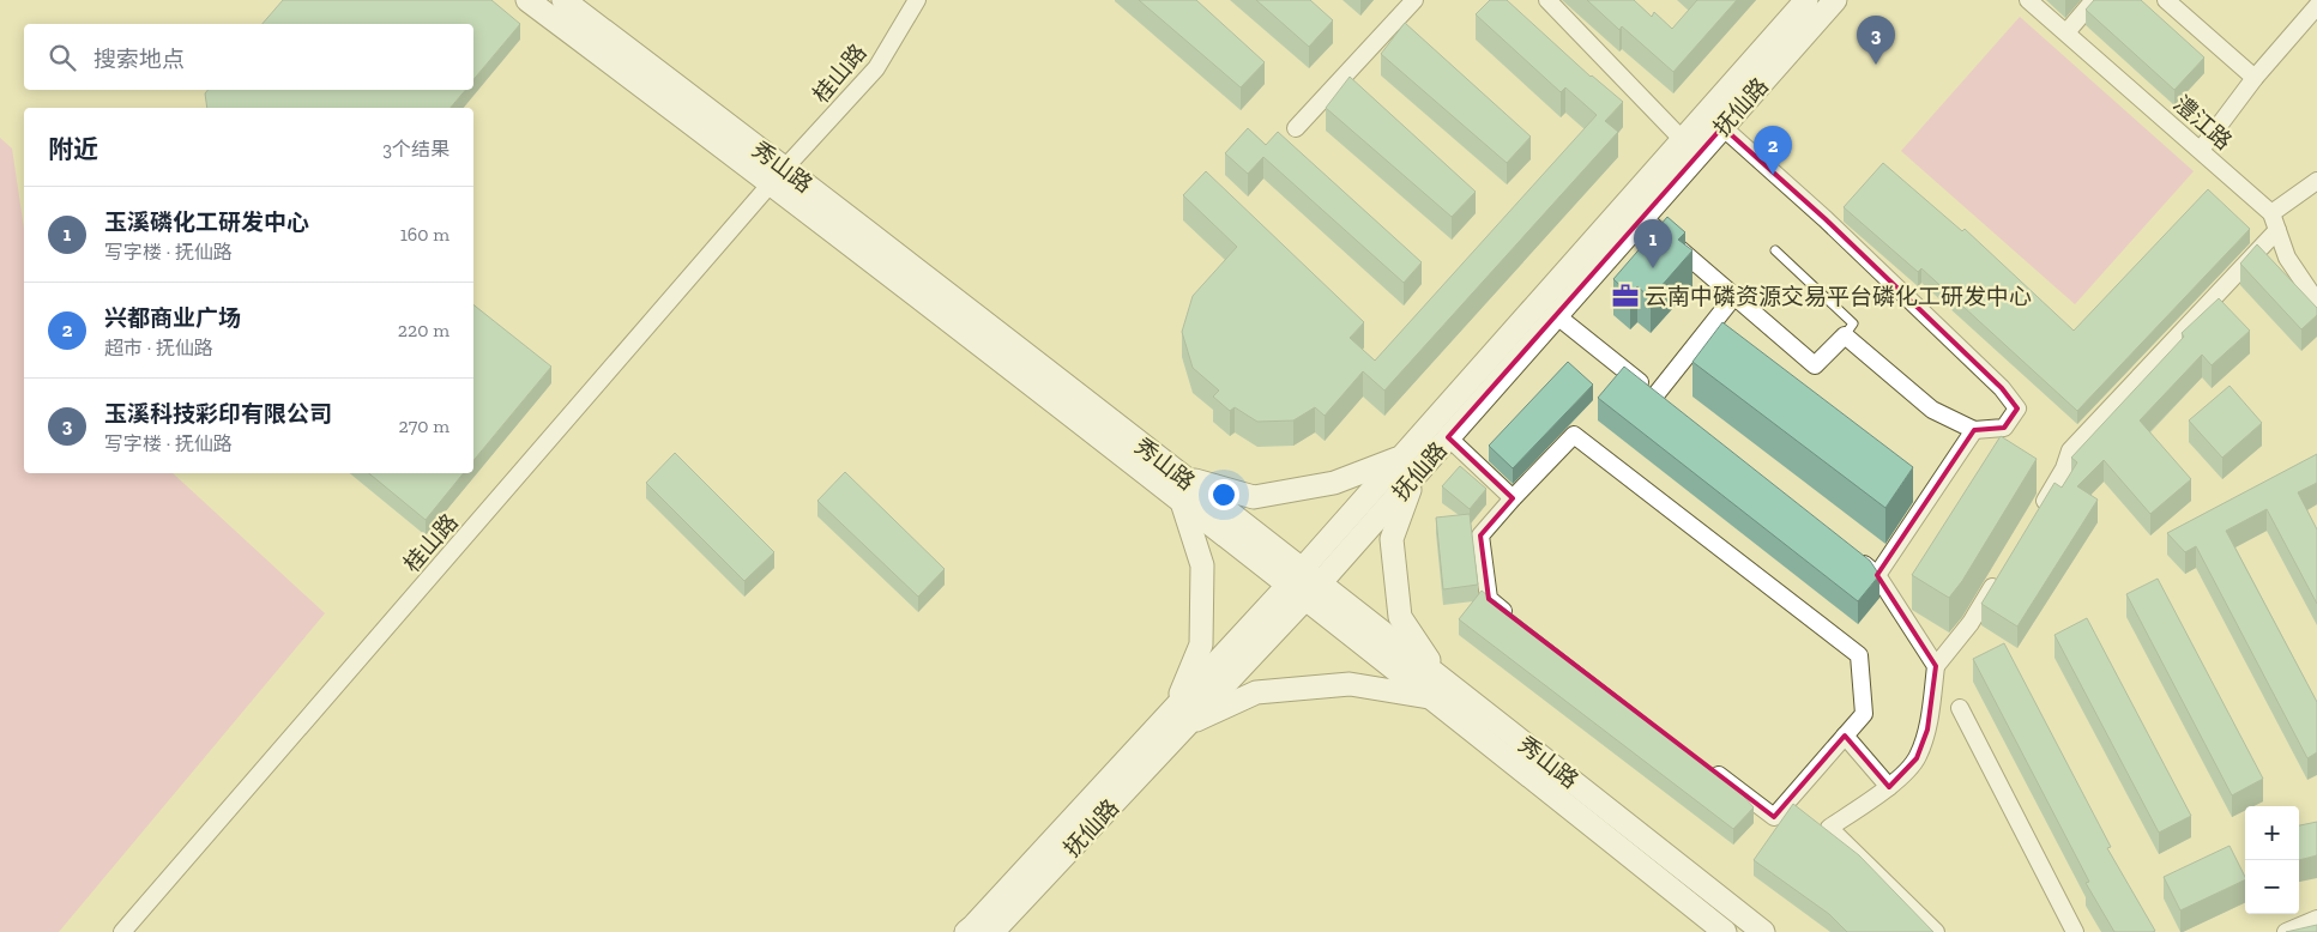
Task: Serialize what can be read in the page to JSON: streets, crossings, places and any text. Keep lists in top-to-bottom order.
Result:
{
  "streets": {
    "street": [
      "桂山路",
      "抚仙路",
      "澧江路",
      "秀山路"
    ]
  },
  "crossings": [
    ["桂山路", "秀山路"],
    ["抚仙路", "秀山路"]
  ],
  "places": {
    "office": ["云南中磷资源交易平台磷化工研发中心"]
  },
  "page": {
    "pins": ["3", "2", "1"],
    "search": "搜索地点",
    "heading": ["附近", "3个结果"],
    "list": [
      {
        "mark": "1",
        "name": "玉溪磷化工研发中心",
        "note": "写字楼 · 抚仙路",
        "value": "160 m"
      },
      {
        "mark": "2",
        "name": "兴都商业广场",
        "note": "超市 · 抚仙路",
        "value": "220 m"
      },
      {
        "mark": "3",
        "name": "玉溪科技彩印有限公司",
        "note": "写字楼 · 抚仙路",
        "value": "270 m"
      }
    ],
    "map_buttons": ["+", "−"]
  }
}
